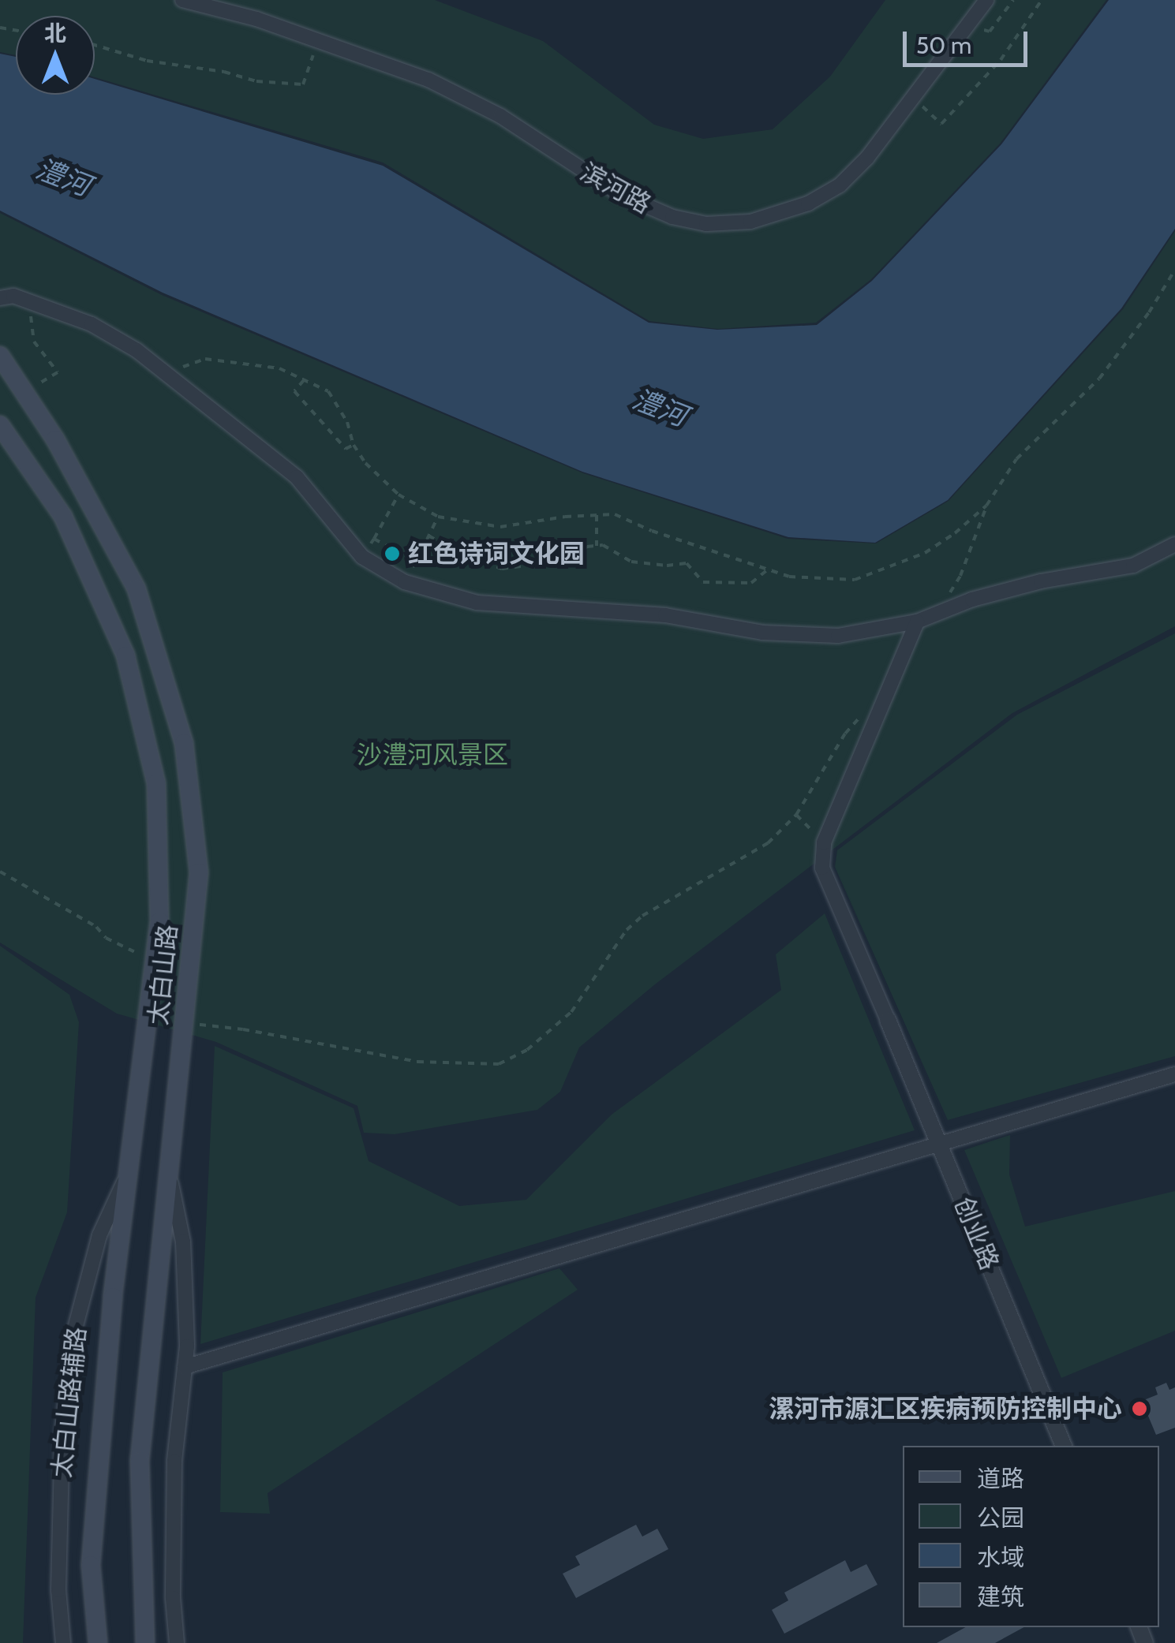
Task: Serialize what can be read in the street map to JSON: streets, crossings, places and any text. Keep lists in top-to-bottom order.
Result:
{
  "streets": {
    "main road": ["太白山路"],
    "street": ["滨河路", "创业路", "太白山路辅路"]
  },
  "crossings": [
    ["太白山路", "太白山路辅路"]
  ],
  "water": ["澧河"],
  "parks": ["沙澧河风景区"],
  "places": ["红色诗词文化园", "漯河市源汇区疾病预防控制中心"],
  "legend": [
    "道路",
    "公园",
    "水域",
    "建筑"
  ],
  "scale_bar": "50 m",
  "north": "top"
}
